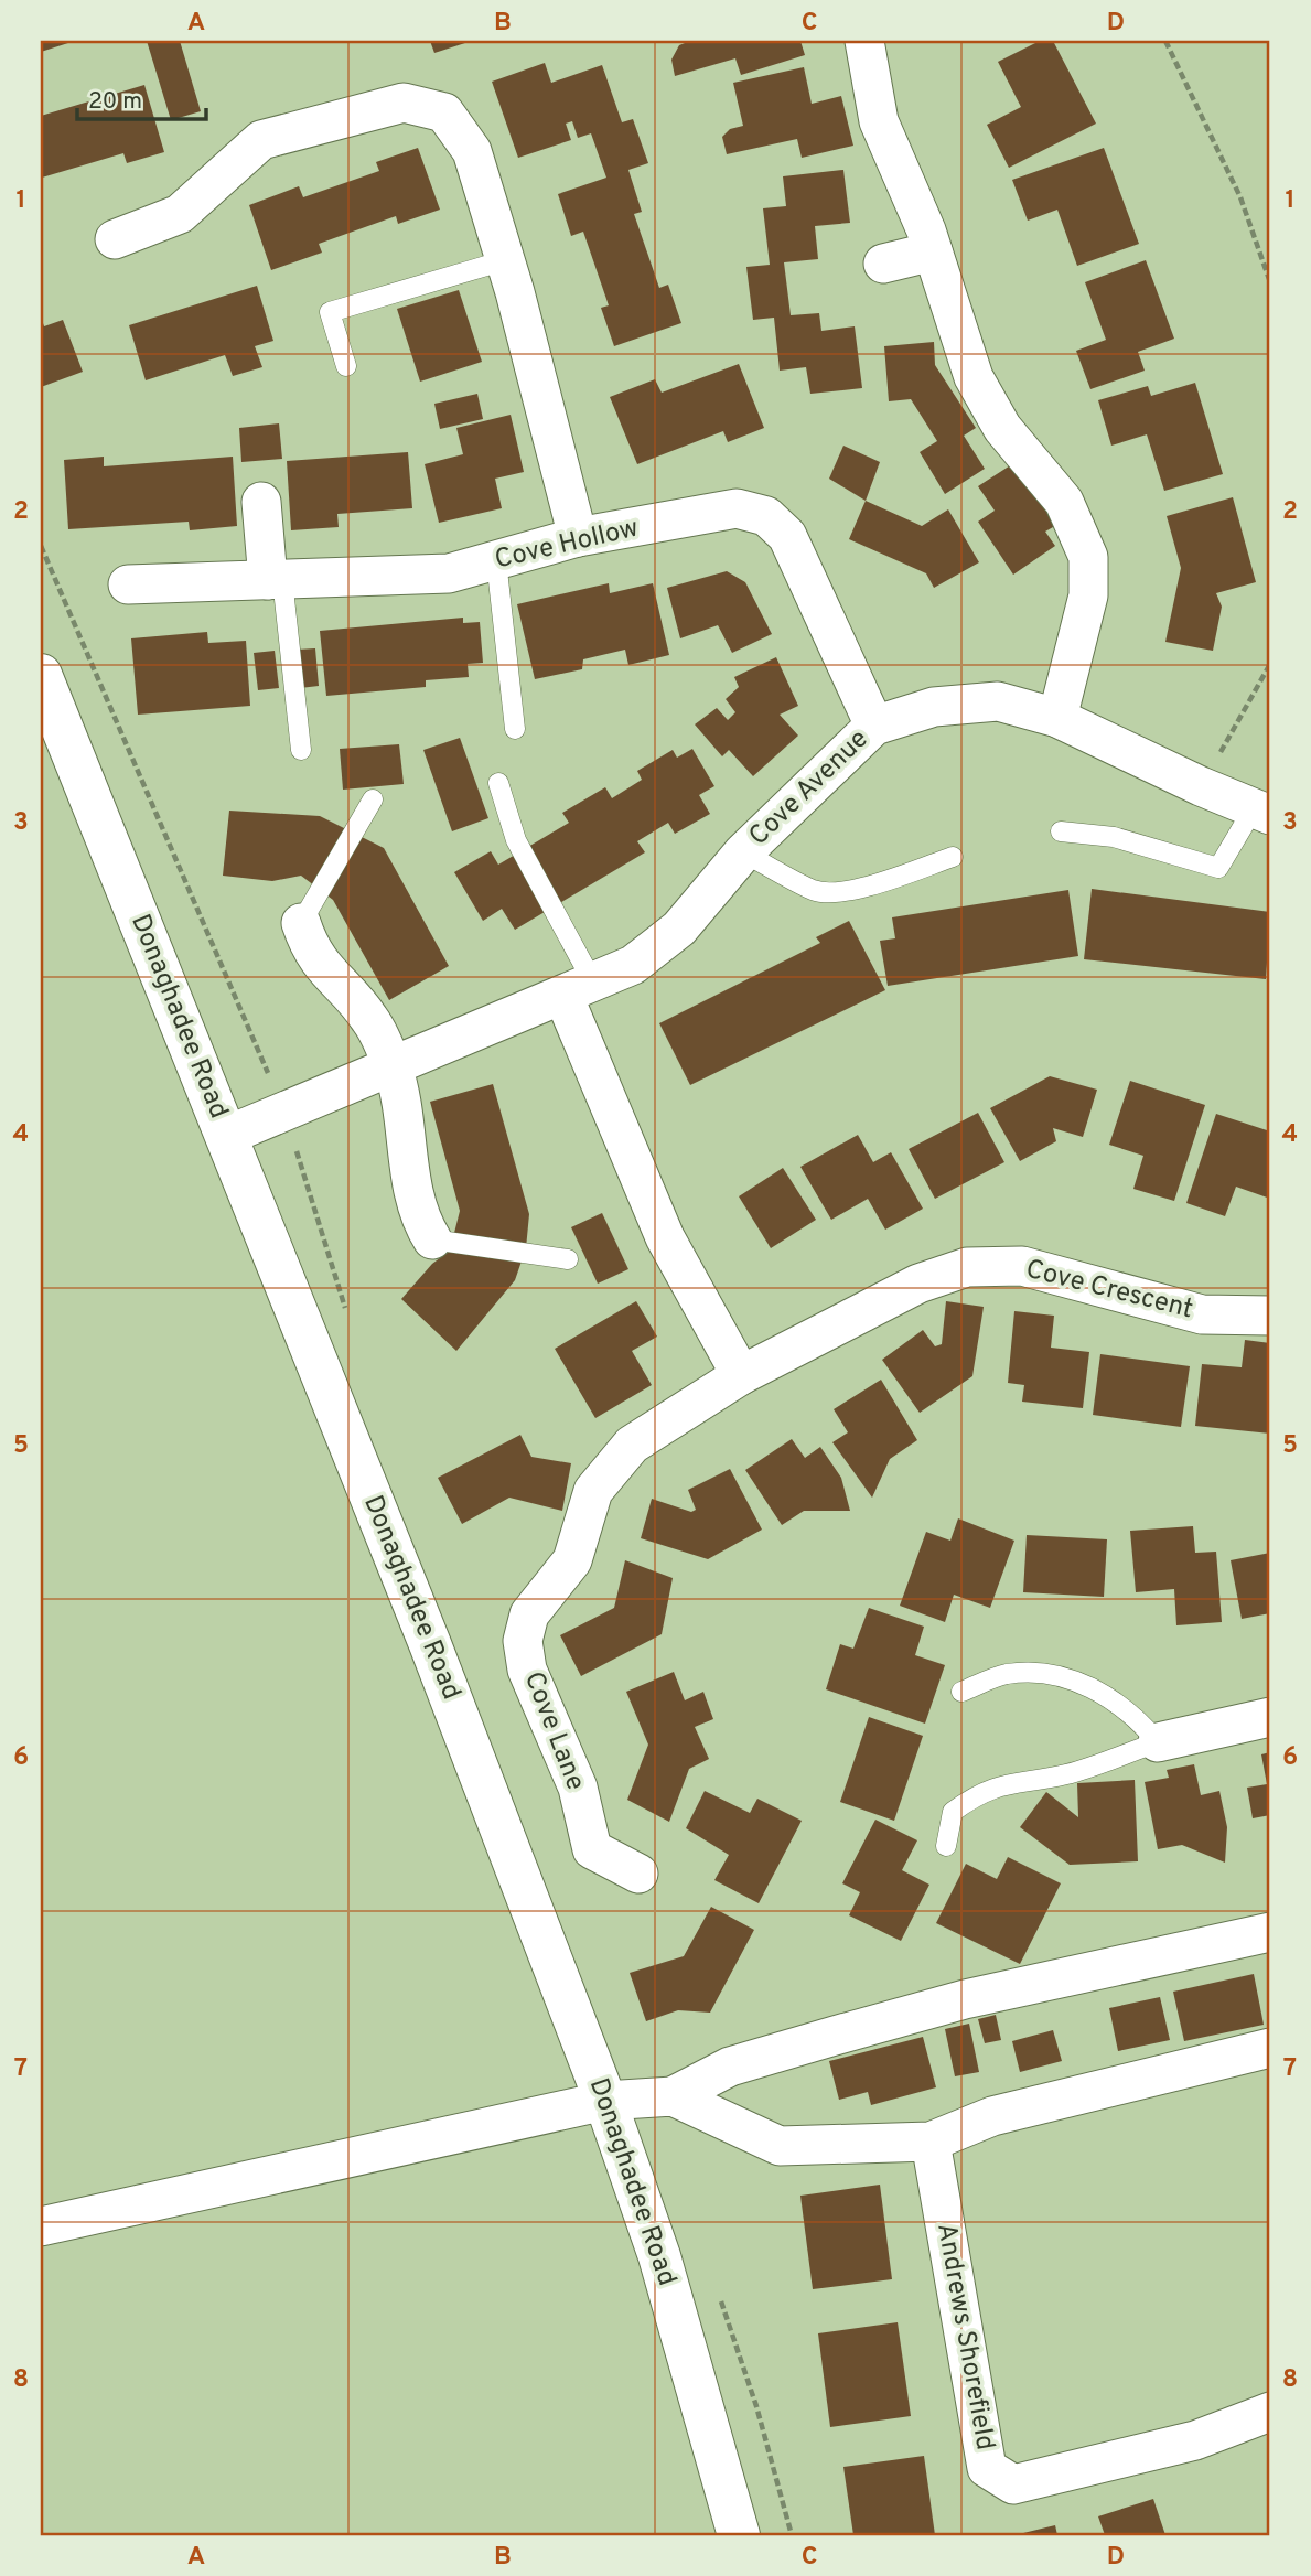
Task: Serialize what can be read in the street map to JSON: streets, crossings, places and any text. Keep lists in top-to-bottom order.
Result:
{
  "streets": {
    "main road": ["Donaghadee Road"],
    "street": [
      "Cove Hollow",
      "Cove Avenue",
      "Cove Crescent",
      "Cove Lane",
      "Andrews Shorefield"
    ]
  },
  "crossings": [
    ["Cove Hollow", "Cove Avenue"],
    ["Cove Avenue", "Donaghadee Road"],
    ["Cove Crescent", "Cove Lane"]
  ],
  "scale_bar": "20 m",
  "grid": {
    "columns": [
      "A",
      "B",
      "C",
      "D"
    ],
    "rows": [
      "1",
      "2",
      "3",
      "4",
      "5",
      "6",
      "7",
      "8"
    ]
  }
}
